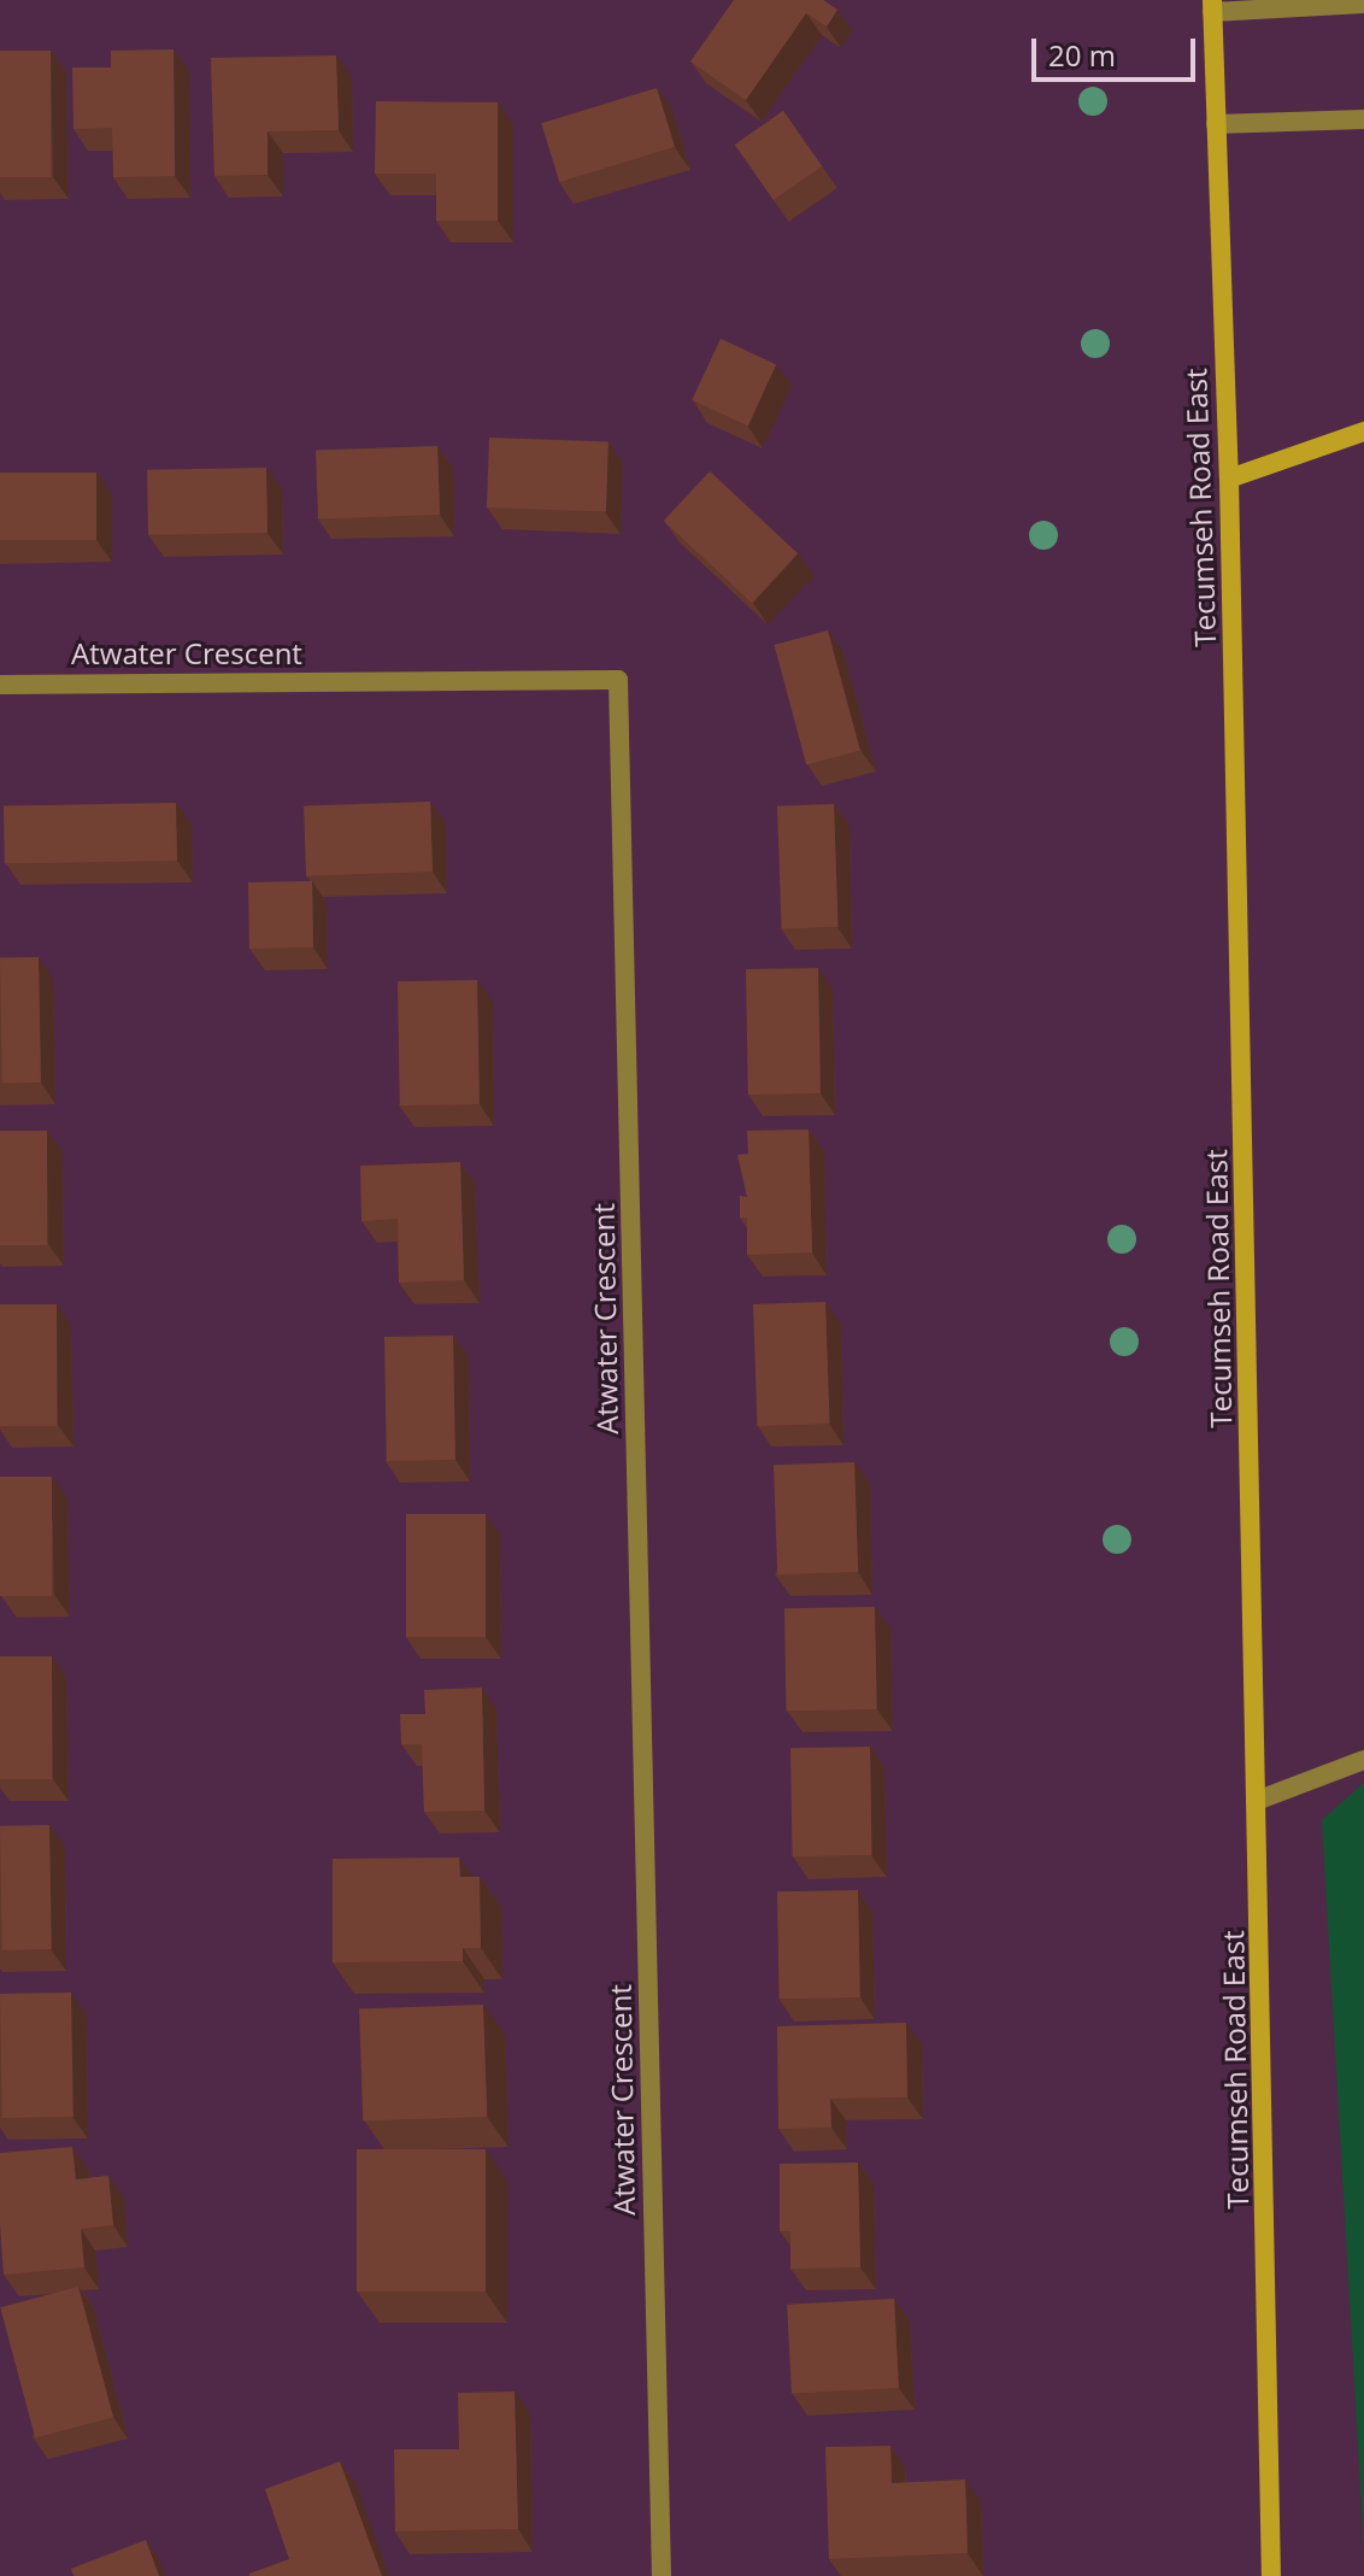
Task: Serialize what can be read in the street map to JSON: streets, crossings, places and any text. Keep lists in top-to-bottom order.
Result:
{
  "streets": {
    "main road": ["Tecumseh Road East"],
    "street": ["Atwater Crescent"]
  },
  "scale_bar": "20 m"
}
